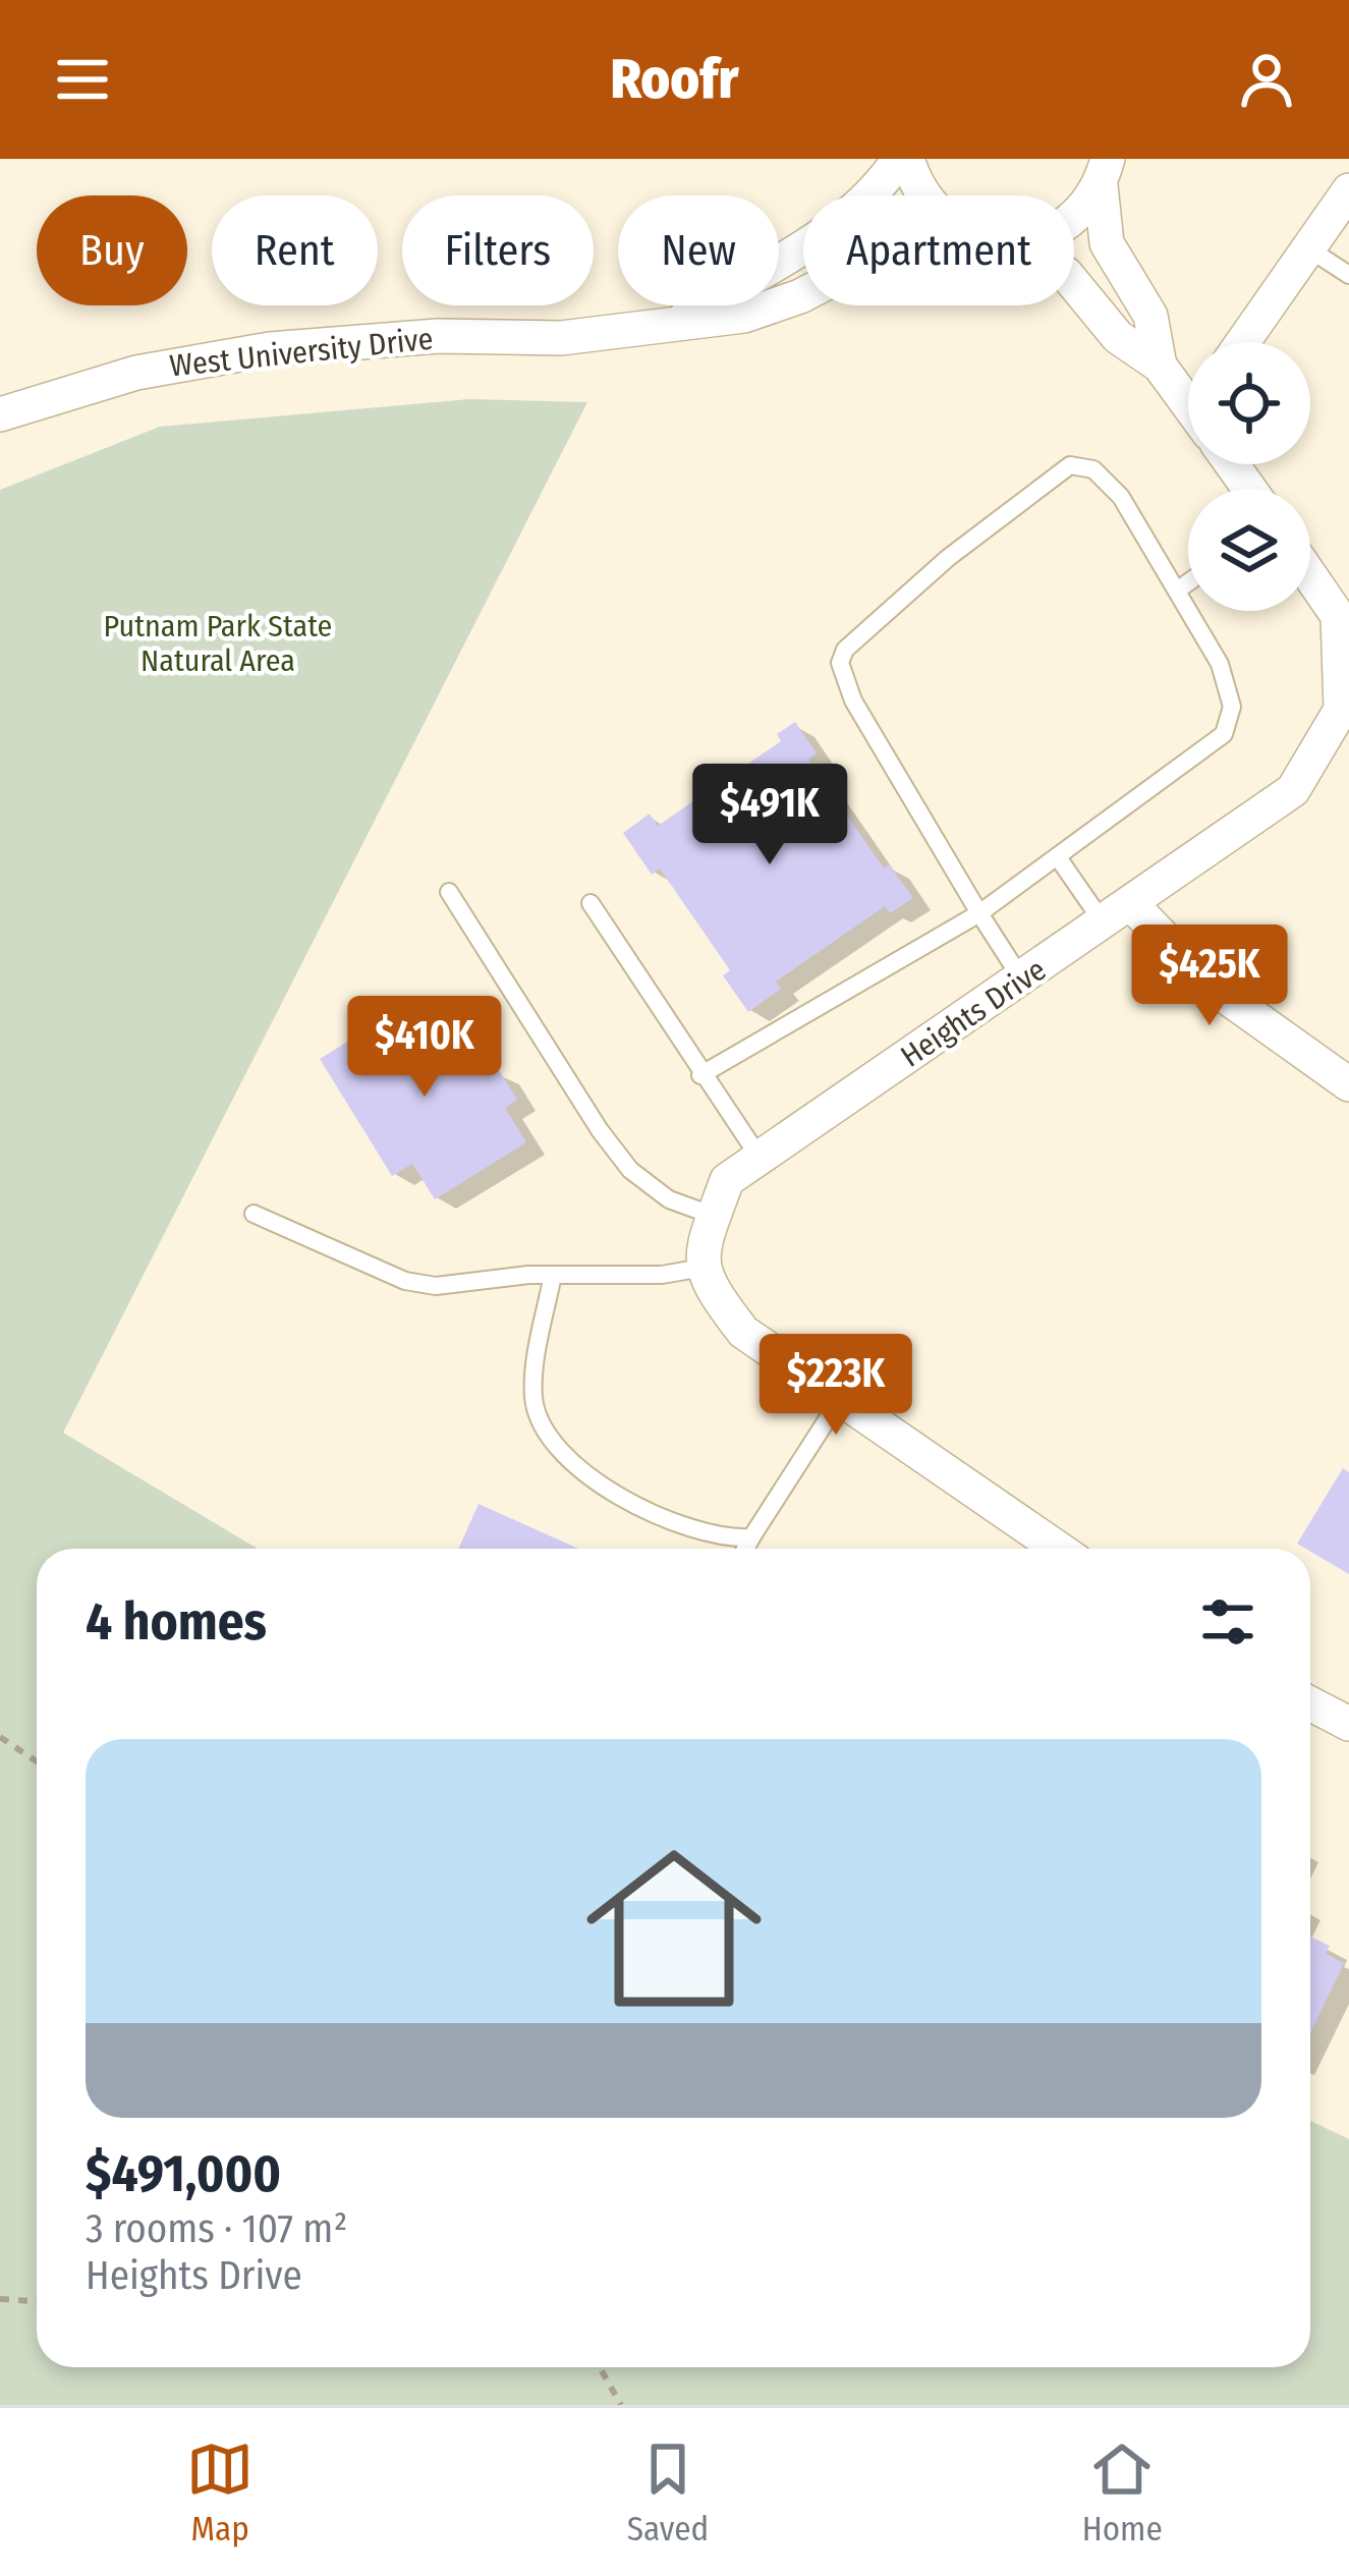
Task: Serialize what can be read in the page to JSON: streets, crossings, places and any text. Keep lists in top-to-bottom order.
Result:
{
  "streets": {
    "street": ["West University Drive", "Heights Drive"]
  },
  "parks": ["Putnam Park State Natural Area"],
  "page": {
    "header": "Roofr",
    "chip": [
      "Buy",
      "Rent",
      "Filters",
      "New",
      "Apartment"
    ],
    "price": [
      "$491K",
      "$425K",
      "$410K",
      "$223K"
    ],
    "heading": "4 homes",
    "list": [
      {
        "name": "$491,000",
        "note": "3 rooms · 107 m² · Heights Drive"
      }
    ],
    "tabs": ["Map", "Saved", "Home"]
  }
}
